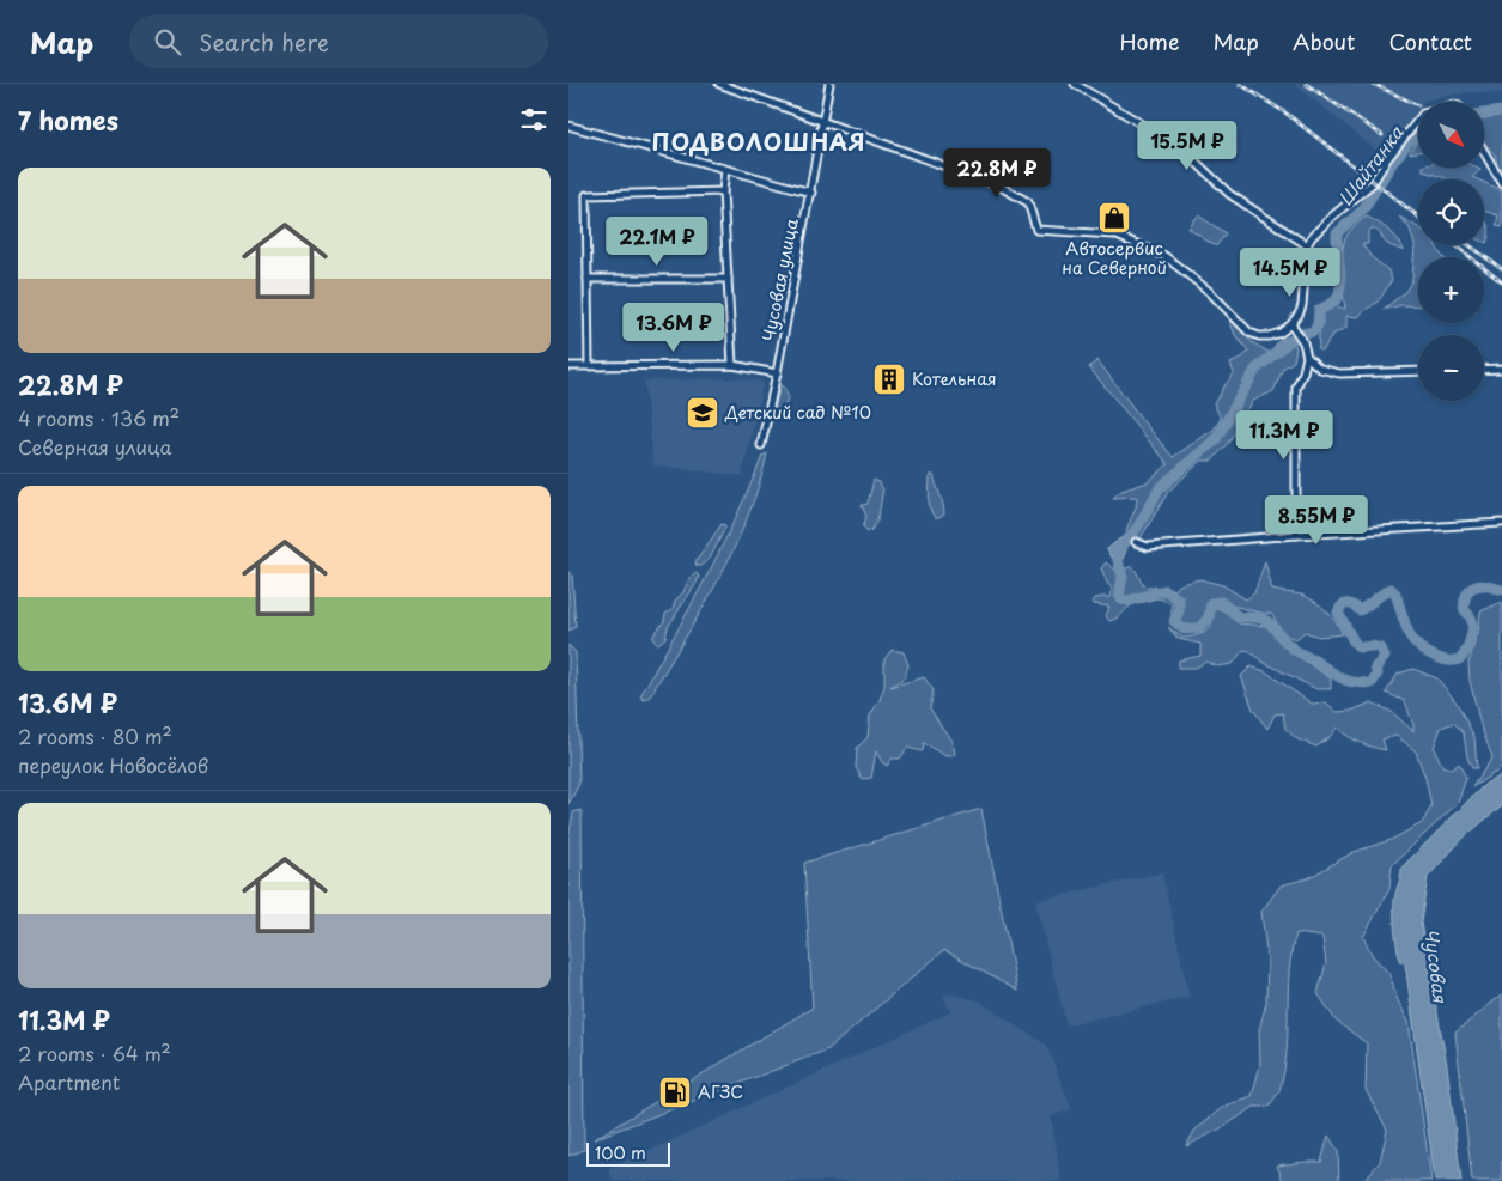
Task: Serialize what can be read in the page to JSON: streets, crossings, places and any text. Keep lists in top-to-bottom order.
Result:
{
  "streets": {
    "street": ["Чусовая улица"]
  },
  "districts": ["ПОДВОЛОШНАЯ"],
  "water": ["Шайтанка", "Чусовая"],
  "places": {
    "shop": ["Автосервис на Северной"],
    "building": ["Котельная"],
    "school or university": ["Детский сад №10"],
    "fuel station": ["АГЗС"]
  },
  "scale_bar": "100 m",
  "north": "bottom right",
  "page": {
    "header": "Map",
    "search": "Search here",
    "nav": [
      "Home",
      "Map",
      "About",
      "Contact"
    ],
    "heading": "7 homes",
    "map_buttons": ["+", "−"],
    "price": [
      "15.5M ₽",
      "22.8M ₽",
      "22.1M ₽",
      "14.5M ₽",
      "13.6M ₽",
      "11.3M ₽",
      "8.55M ₽"
    ],
    "list": [
      {
        "name": "22.8M ₽",
        "note": "4 rooms · 136 m² · Северная улица"
      },
      {
        "name": "13.6M ₽",
        "note": "2 rooms · 80 m² · переулок Новосёлов"
      },
      {
        "name": "11.3M ₽",
        "note": "2 rooms · 64 m² · Apartment"
      }
    ],
    "scale": "100 m"
  }
}
